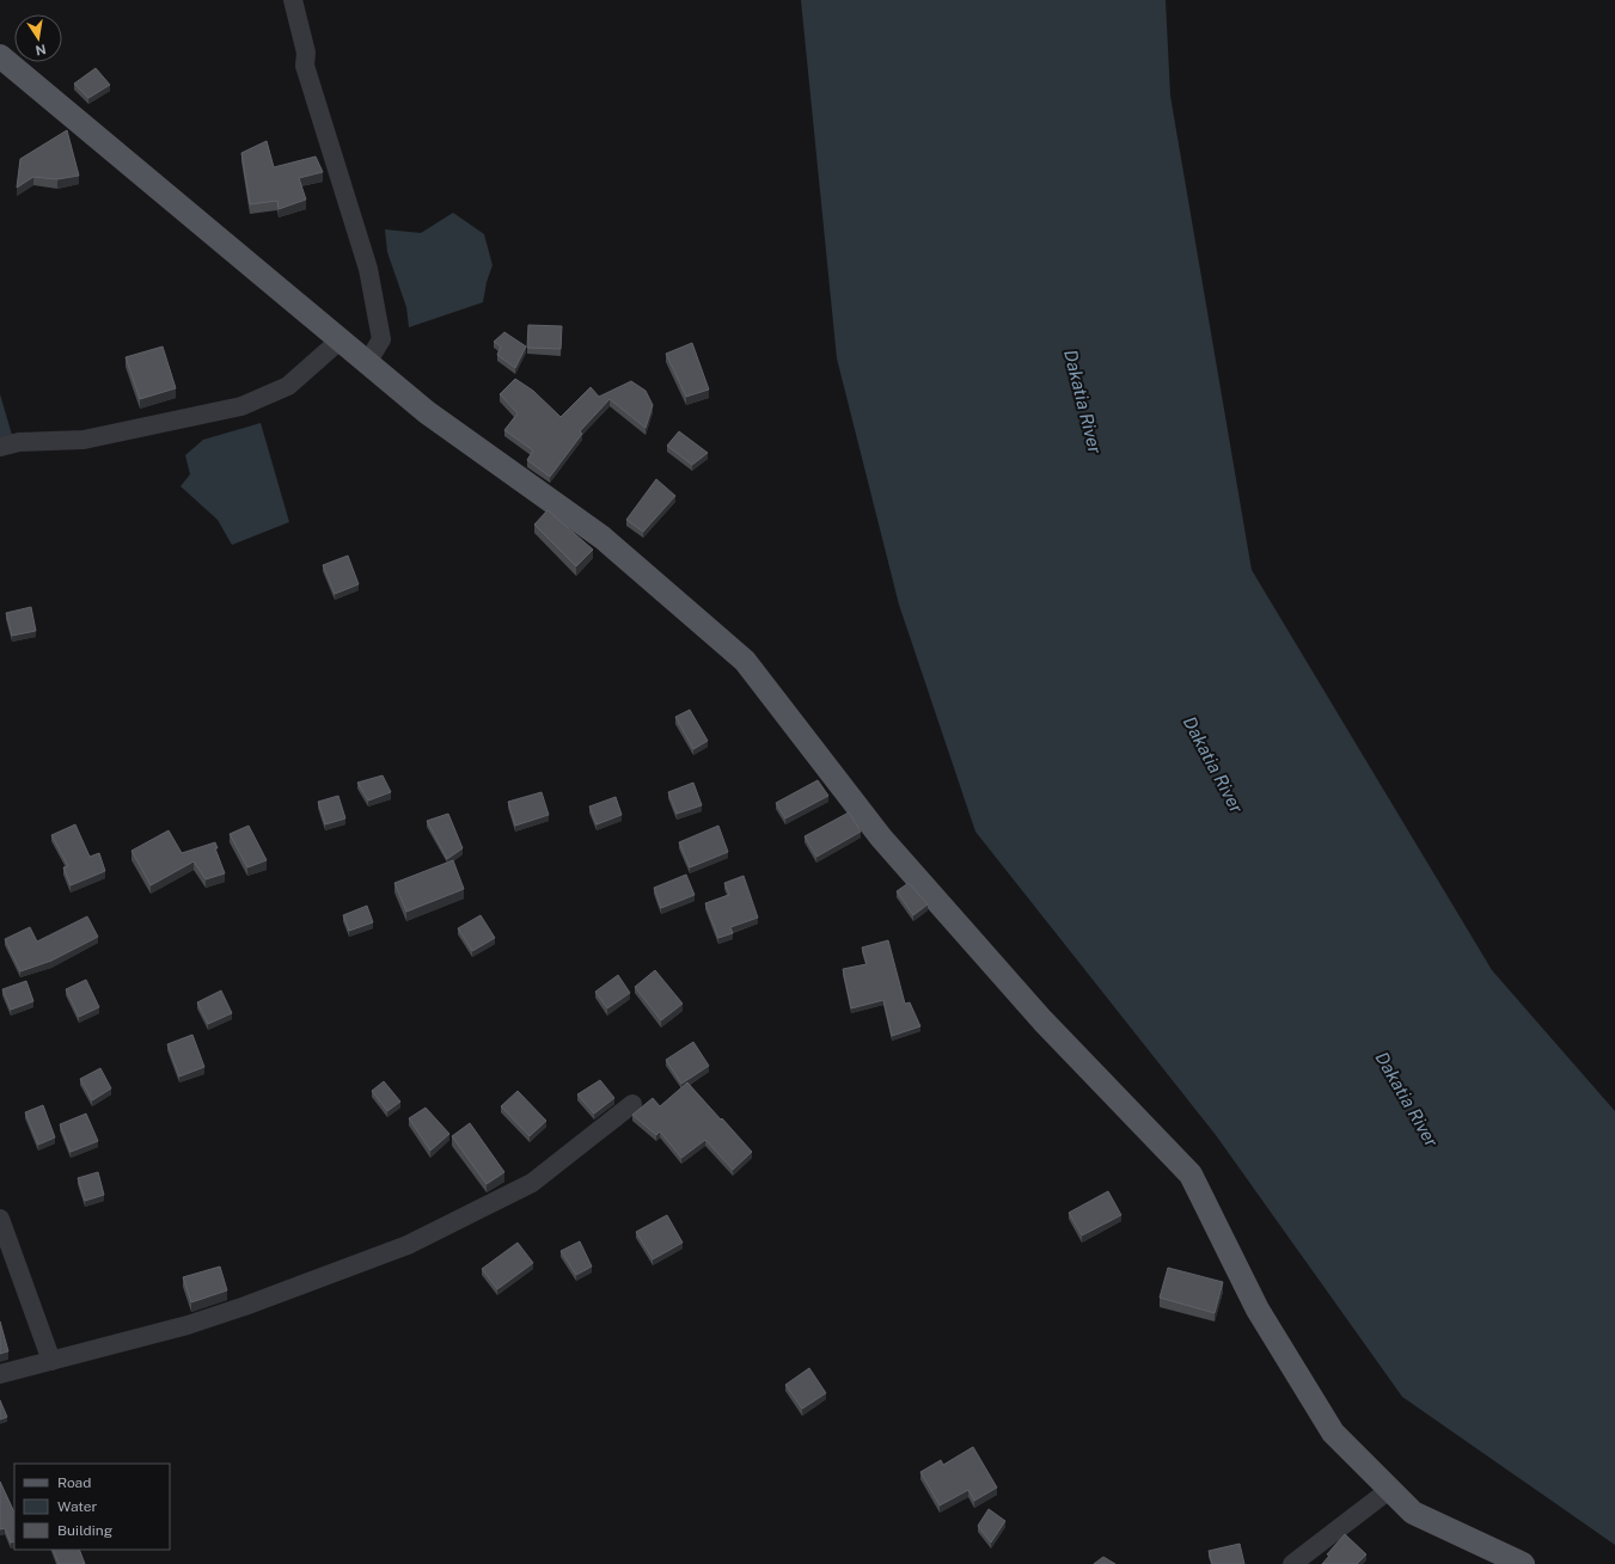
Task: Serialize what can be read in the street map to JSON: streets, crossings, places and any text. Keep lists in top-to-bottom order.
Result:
{
  "water": ["Dakatia River"],
  "legend": ["Road", "Water", "Building"],
  "north": "bottom"
}
